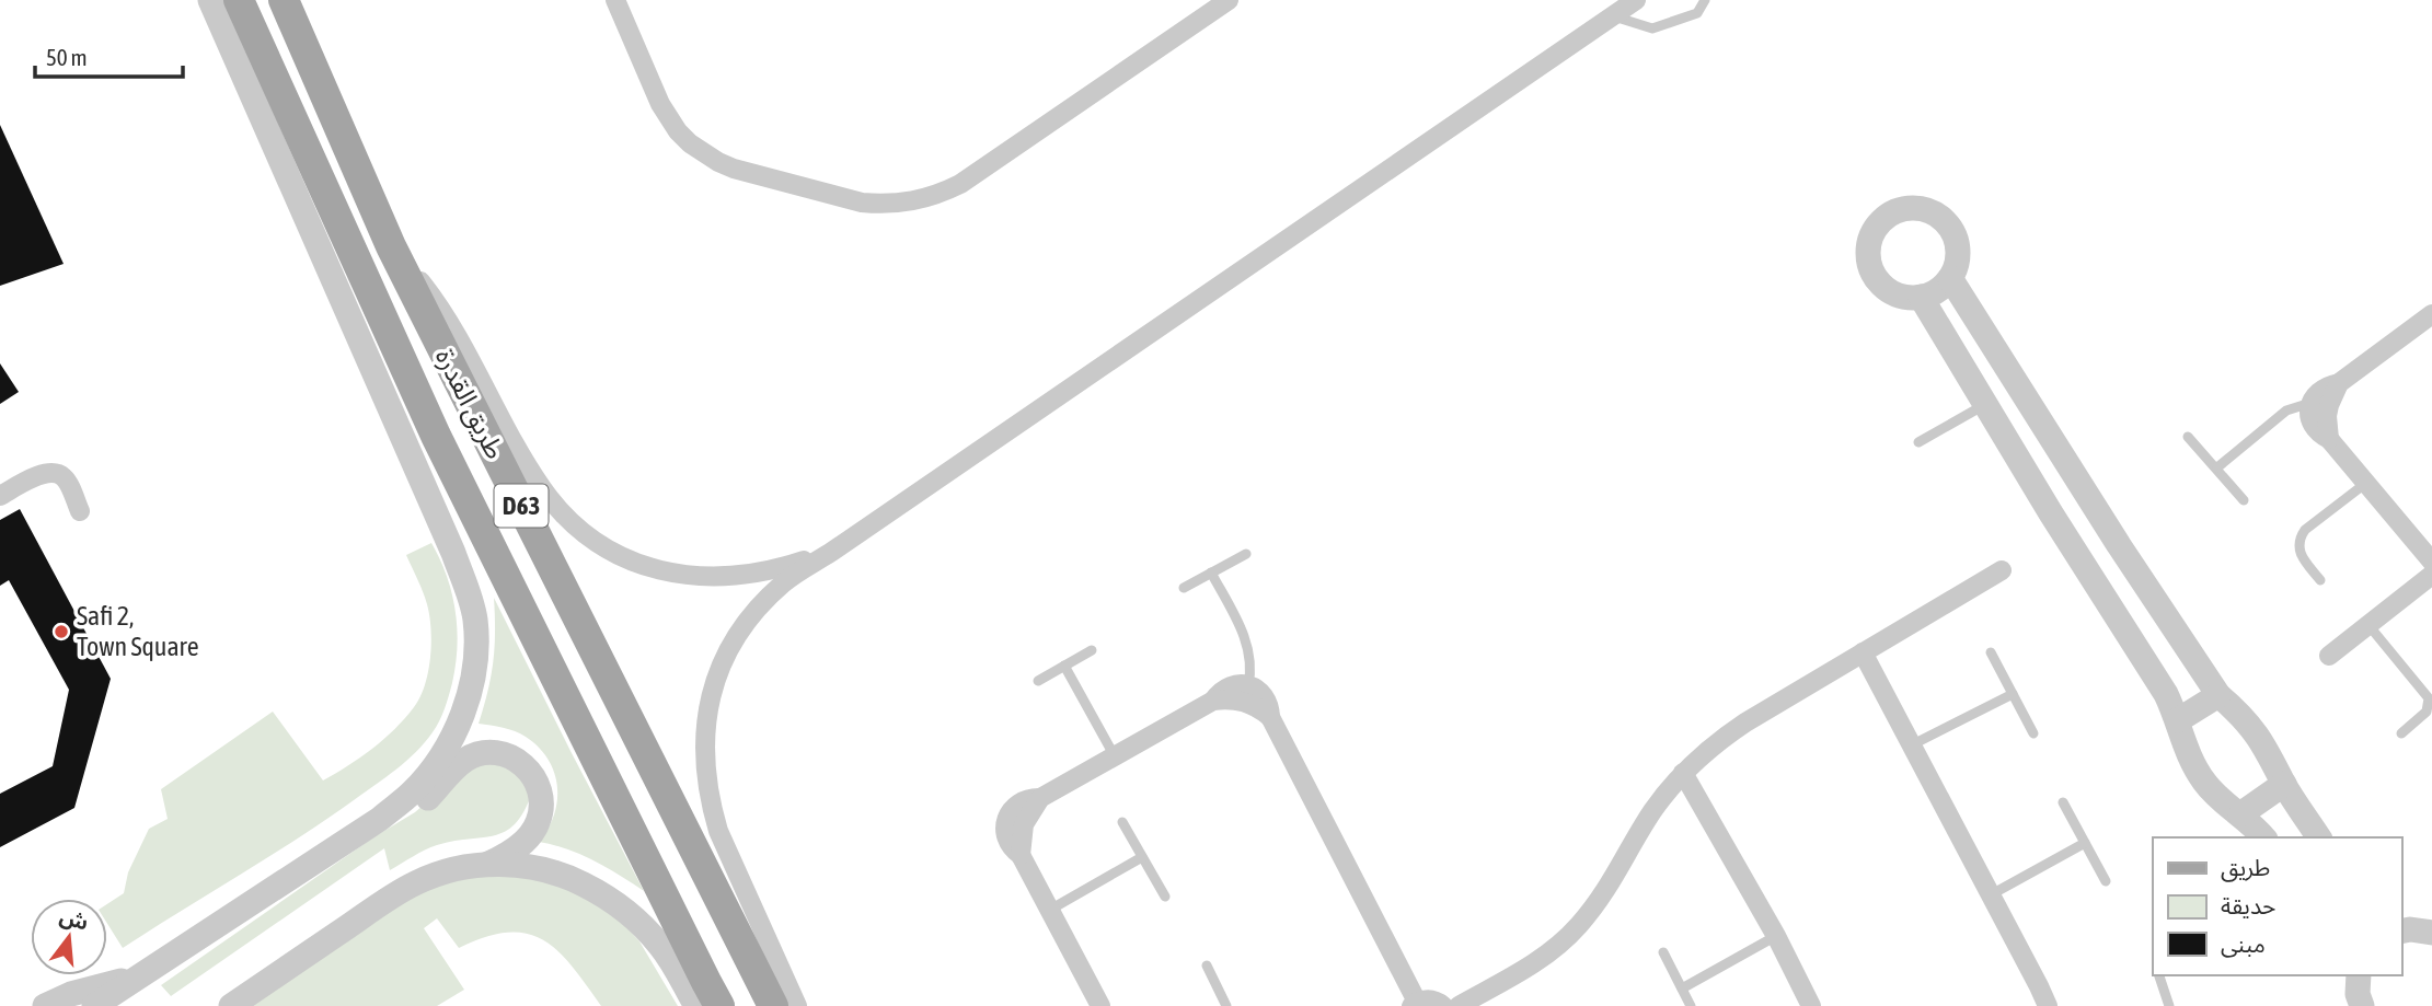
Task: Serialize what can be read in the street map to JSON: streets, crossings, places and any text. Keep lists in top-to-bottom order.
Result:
{
  "streets": {
    "main road": ["طريق القدرة", "D63"]
  },
  "places": ["Safi 2, Town Square"],
  "legend": ["طريق", "حديقة", "مبنى"],
  "scale_bar": "50 m",
  "north": "top"
}
